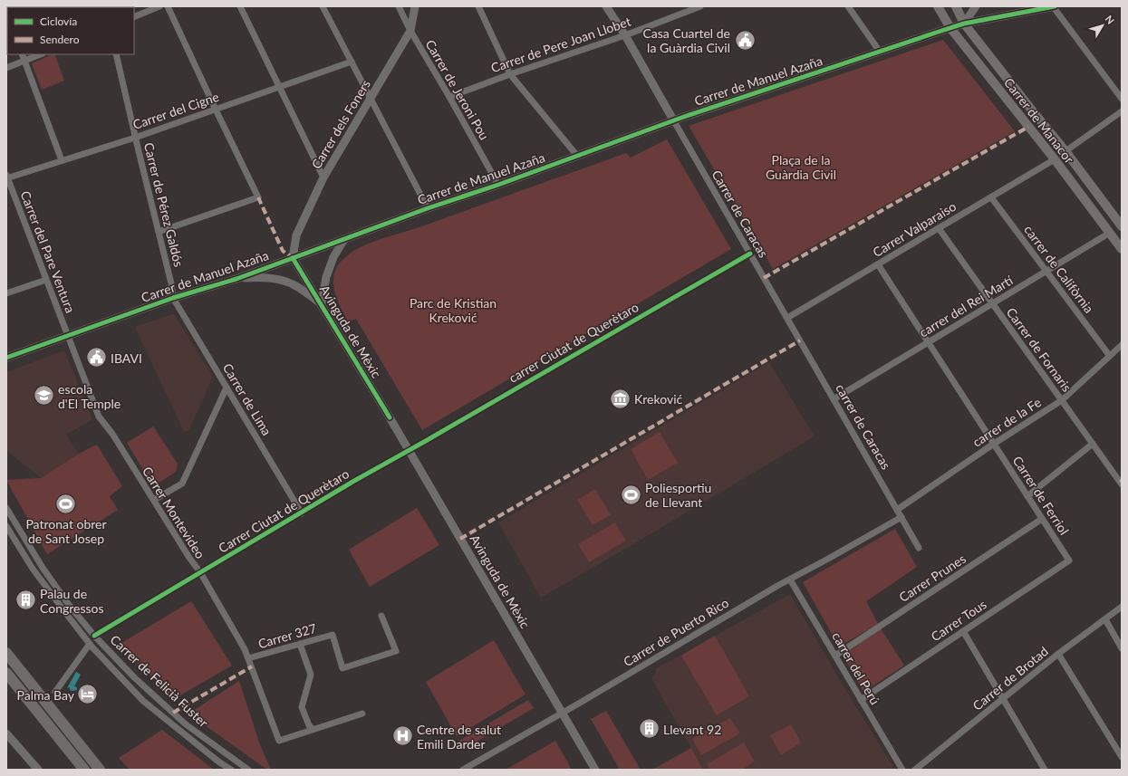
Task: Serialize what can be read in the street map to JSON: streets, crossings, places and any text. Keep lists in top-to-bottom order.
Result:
{
  "streets": {
    "main road": ["Carrer de Manacor"],
    "street": [
      "Carrer de Pere Joan Llobet",
      "Carrer de Manuel Azaña",
      "Carrer de Jeroni Pou",
      "Carrer del Cigne",
      "Carrer dels Foners",
      "Carrer de Pérez Galdós",
      "Carrer de Caracas",
      "Carrer Valparaiso",
      "Carrer del Pare Ventura",
      "carrer de Califòrnia",
      "carrer del Rei Martí",
      "Avinguda de Mèxic",
      "carrer Ciutat de Querètaro",
      "Carrer de Fornaris",
      "Carrer de Lima",
      "carrer de la Fe",
      "carrer de Caracas",
      "Carrer de Ferriol",
      "Carrer Ciutat de Querètaro",
      "Carrer Montevideo",
      "Carrer Prunes",
      "Carrer Tous",
      "Carrer de Puerto Rico",
      "Carrer 327",
      "carrer del Perú",
      "Carrer de Brotad",
      "Carrer de Felicià Fuster"
    ]
  },
  "crossings": [
    ["Carrer de Pere Joan Llobet", "Carrer de Jeroni Pou"],
    ["Carrer de Manuel Azaña", "Carrer de Jeroni Pou"],
    ["Carrer de Manuel Azaña", "Carrer de Manacor"],
    ["Carrer de Manuel Azaña", "Carrer dels Foners"],
    ["Carrer de Manuel Azaña", "Carrer de Pérez Galdós"],
    ["Carrer de Manuel Azaña", "Carrer de Caracas"],
    ["Carrer de Manuel Azaña", "Carrer del Pare Ventura"],
    ["Carrer de Manuel Azaña", "Avinguda de Mèxic"],
    ["Carrer de Manuel Azaña", "Carrer de Lima"],
    ["Carrer de Manuel Azaña", "Carrer Montevideo"],
    ["Carrer de Jeroni Pou", "Carrer dels Foners"],
    ["Carrer del Cigne", "Carrer de Pérez Galdós"],
    ["Carrer del Cigne", "Carrer del Pare Ventura"],
    ["Carrer de Manacor", "Carrer Valparaiso"],
    ["Carrer de Manacor", "carrer del Rei Martí"],
    ["Carrer dels Foners", "Avinguda de Mèxic"],
    ["Carrer de Pérez Galdós", "Carrer de Lima"],
    ["Carrer de Caracas", "Carrer Valparaiso"],
    ["Carrer de Caracas", "carrer Ciutat de Querètaro"],
    ["Carrer de Caracas", "carrer de Caracas"],
    ["Carrer Valparaiso", "carrer de Califòrnia"],
    ["Carrer Valparaiso", "Carrer de Fornaris"],
    ["Carrer Valparaiso", "carrer de Caracas"],
    ["Carrer Valparaiso", "Carrer de Ferriol"],
    ["Carrer del Pare Ventura", "Carrer Montevideo"],
    ["carrer de Califòrnia", "carrer del Rei Martí"],
    ["carrer de Califòrnia", "carrer de la Fe"],
    ["carrer del Rei Martí", "Carrer de Fornaris"],
    ["carrer del Rei Martí", "carrer de Caracas"],
    ["carrer del Rei Martí", "Carrer de Ferriol"],
    ["Avinguda de Mèxic", "carrer Ciutat de Querètaro"],
    ["Avinguda de Mèxic", "Carrer Ciutat de Querètaro"],
    ["Avinguda de Mèxic", "Carrer de Puerto Rico"],
    ["carrer Ciutat de Querètaro", "Carrer Ciutat de Querètaro"],
    ["Carrer de Fornaris", "carrer de la Fe"],
    ["Carrer de Lima", "Carrer Ciutat de Querètaro"],
    ["carrer de la Fe", "carrer de Caracas"],
    ["carrer de la Fe", "Carrer de Ferriol"],
    ["carrer de Caracas", "Carrer de Puerto Rico"],
    ["Carrer de Ferriol", "Carrer Prunes"],
    ["Carrer de Ferriol", "Carrer Tous"],
    ["Carrer Ciutat de Querètaro", "Carrer Montevideo"],
    ["Carrer Ciutat de Querètaro", "Carrer de Felicià Fuster"],
    ["Carrer Montevideo", "Carrer 327"],
    ["Carrer Prunes", "carrer del Perú"],
    ["Carrer Tous", "carrer del Perú"],
    ["Carrer de Puerto Rico", "carrer del Perú"]
  ],
  "parks": ["Plaça de la Guàrdia Civil", "Parc de Kristian Kreković"],
  "places": {
    "public building": ["Casa Cuartel de la Guàrdia Civil", "IBAVI"],
    "school or university": ["escola d'El Temple"],
    "museum": ["Kreković"],
    "sports": ["Poliesportiu de Llevant", "Patronat obrer de Sant Josep"],
    "building": ["Palau de Congressos", "Llevant 92"],
    "hotel": ["Palma Bay"],
    "hospital": ["Centre de salut Emili Darder"]
  },
  "legend": ["Ciclovía", "Sendero"],
  "north": "top right"
}
